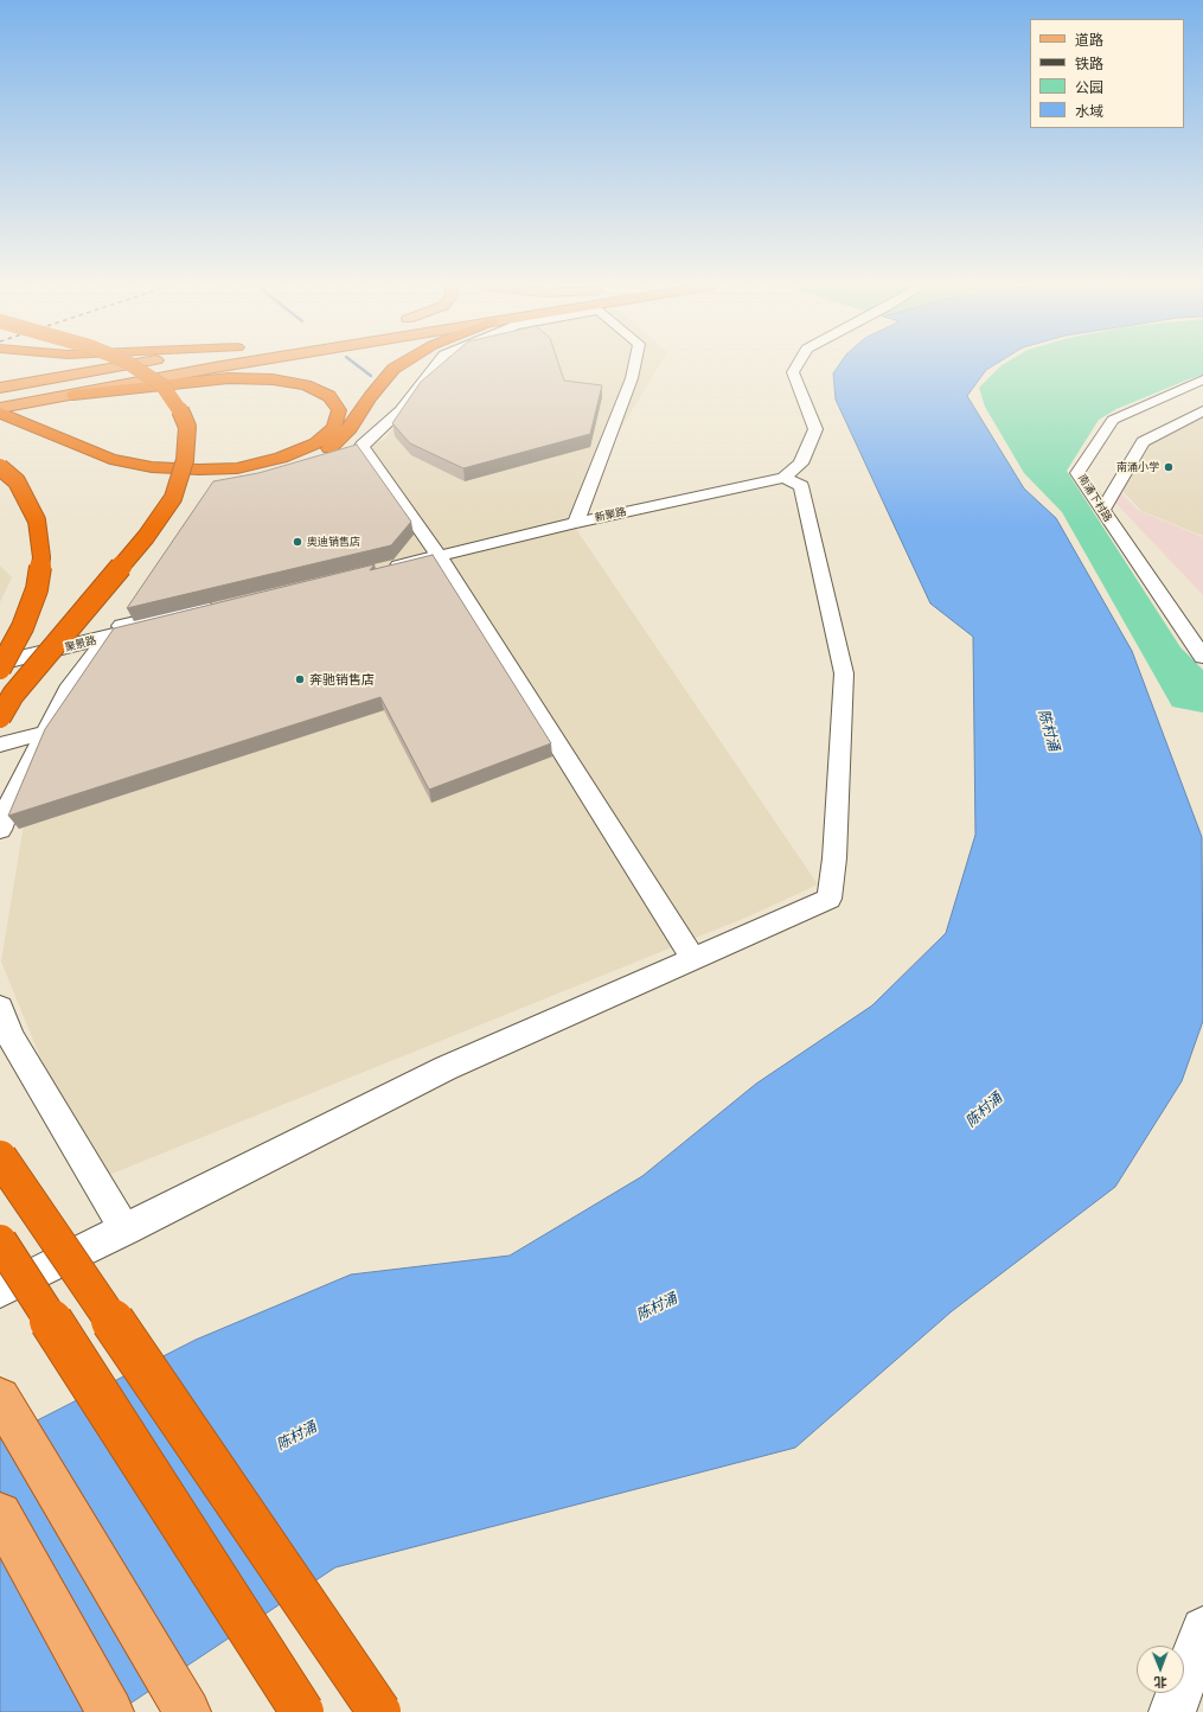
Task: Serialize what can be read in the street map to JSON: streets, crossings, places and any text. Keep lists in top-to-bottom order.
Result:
{
  "streets": {
    "street": ["南涌下村路", "新聚路", "聚景路"]
  },
  "water": ["陈村涌"],
  "places": ["南涌小学", "奥迪销售店", "奔驰销售店"],
  "legend": [
    "道路",
    "铁路",
    "公园",
    "水域"
  ],
  "north": "bottom"
}
